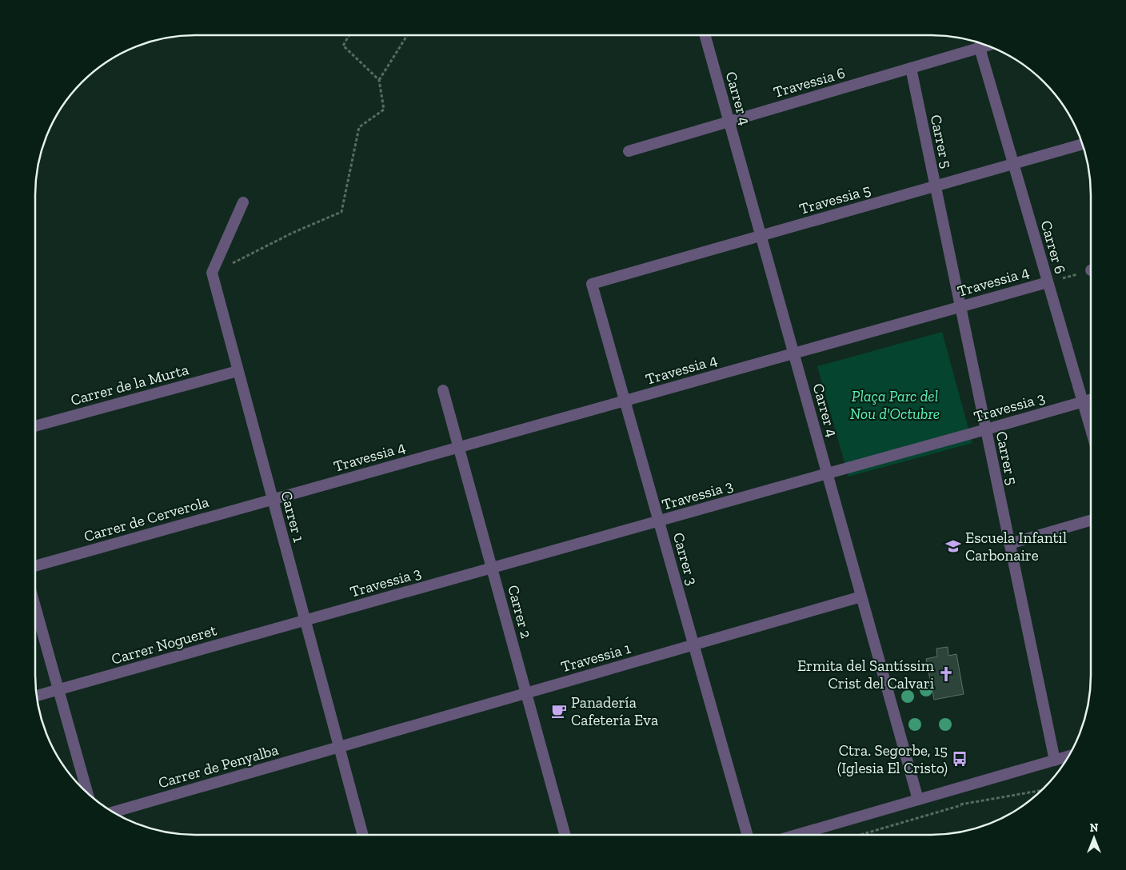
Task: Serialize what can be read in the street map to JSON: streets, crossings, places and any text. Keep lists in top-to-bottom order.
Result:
{
  "streets": {
    "street": [
      "Travessia 6",
      "Carrer 4",
      "Carrer 5",
      "Travessia 5",
      "Carrer 6",
      "Travessia 4",
      "Carrer de la Murta",
      "Travessia 3",
      "Carrer 1",
      "Carrer de Cerverola",
      "Carrer 3",
      "Carrer 2",
      "Carrer Nogueret",
      "Travessia 1",
      "Carrer de Penyalba"
    ]
  },
  "crossings": [
    ["Travessia 6", "Carrer 4"],
    ["Travessia 6", "Carrer 5"],
    ["Travessia 6", "Carrer 6"],
    ["Carrer 4", "Travessia 5"],
    ["Carrer 4", "Travessia 4"],
    ["Carrer 4", "Travessia 3"],
    ["Carrer 4", "Travessia 1"],
    ["Carrer 5", "Travessia 5"],
    ["Carrer 5", "Travessia 4"],
    ["Carrer 5", "Travessia 3"],
    ["Travessia 5", "Carrer 6"],
    ["Travessia 5", "Carrer 3"],
    ["Carrer 6", "Travessia 4"],
    ["Carrer 6", "Travessia 3"],
    ["Travessia 4", "Carrer 1"],
    ["Travessia 4", "Carrer de Cerverola"],
    ["Travessia 4", "Carrer 3"],
    ["Travessia 4", "Carrer 2"],
    ["Carrer de la Murta", "Carrer 1"],
    ["Travessia 3", "Carrer 1"],
    ["Travessia 3", "Carrer 3"],
    ["Travessia 3", "Carrer 2"],
    ["Travessia 3", "Carrer Nogueret"],
    ["Carrer 1", "Carrer de Cerverola"],
    ["Carrer 1", "Carrer Nogueret"],
    ["Carrer 1", "Travessia 1"],
    ["Carrer 1", "Carrer de Penyalba"],
    ["Carrer 3", "Travessia 1"],
    ["Carrer 2", "Travessia 1"],
    ["Travessia 1", "Carrer de Penyalba"]
  ],
  "parks": ["Plaça Parc del Nou d'Octubre"],
  "places": {
    "school or university": ["Escuela Infantil Carbonaire"],
    "church": ["Ermita del Santíssim Crist del Calvari"],
    "cafe": ["Panadería Cafetería Eva"],
    "bus stop": ["Ctra. Segorbe, 15 (Iglesia El Cristo)"]
  },
  "north": "top"
}
